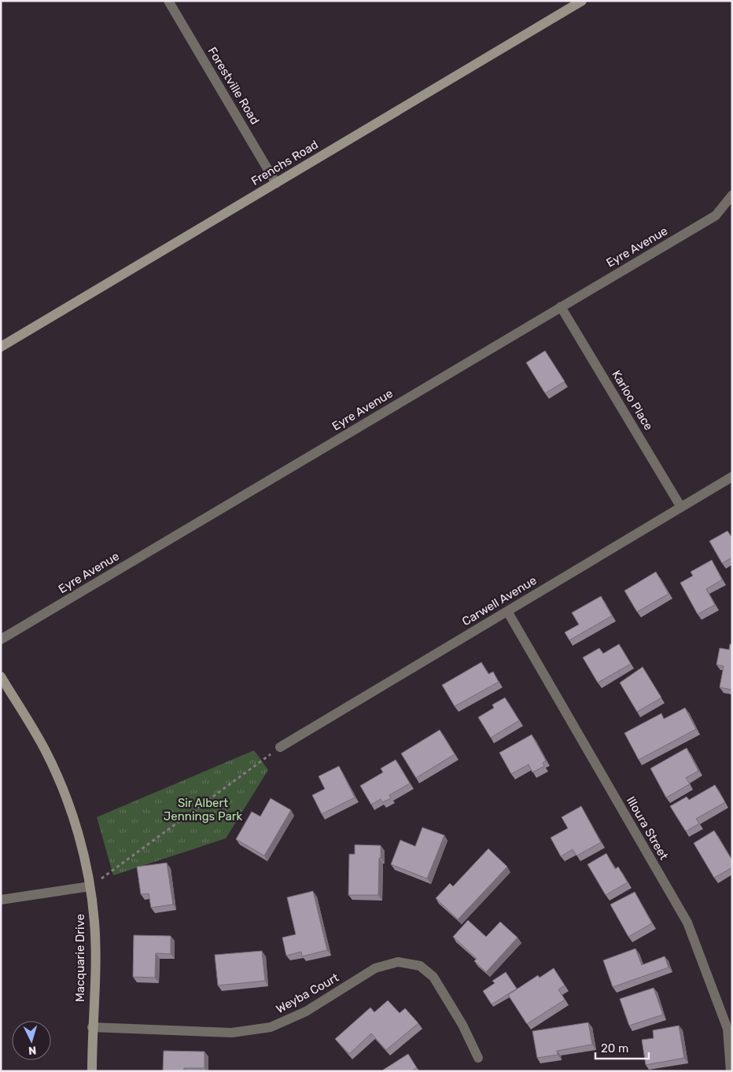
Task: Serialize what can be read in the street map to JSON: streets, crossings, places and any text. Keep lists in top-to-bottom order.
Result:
{
  "streets": {
    "street": [
      "Forestville Road",
      "Frenchs Road",
      "Eyre Avenue",
      "Karloo Place",
      "Carwell Avenue",
      "Illoura Street",
      "Macquarie Drive",
      "Weyba Court"
    ]
  },
  "crossings": [
    ["Forestville Road", "Frenchs Road"],
    ["Eyre Avenue", "Karloo Place"],
    ["Karloo Place", "Carwell Avenue"],
    ["Carwell Avenue", "Illoura Street"],
    ["Macquarie Drive", "Weyba Court"]
  ],
  "parks": ["Sir Albert Jennings Park"],
  "scale_bar": "20 m",
  "north": "bottom"
}
